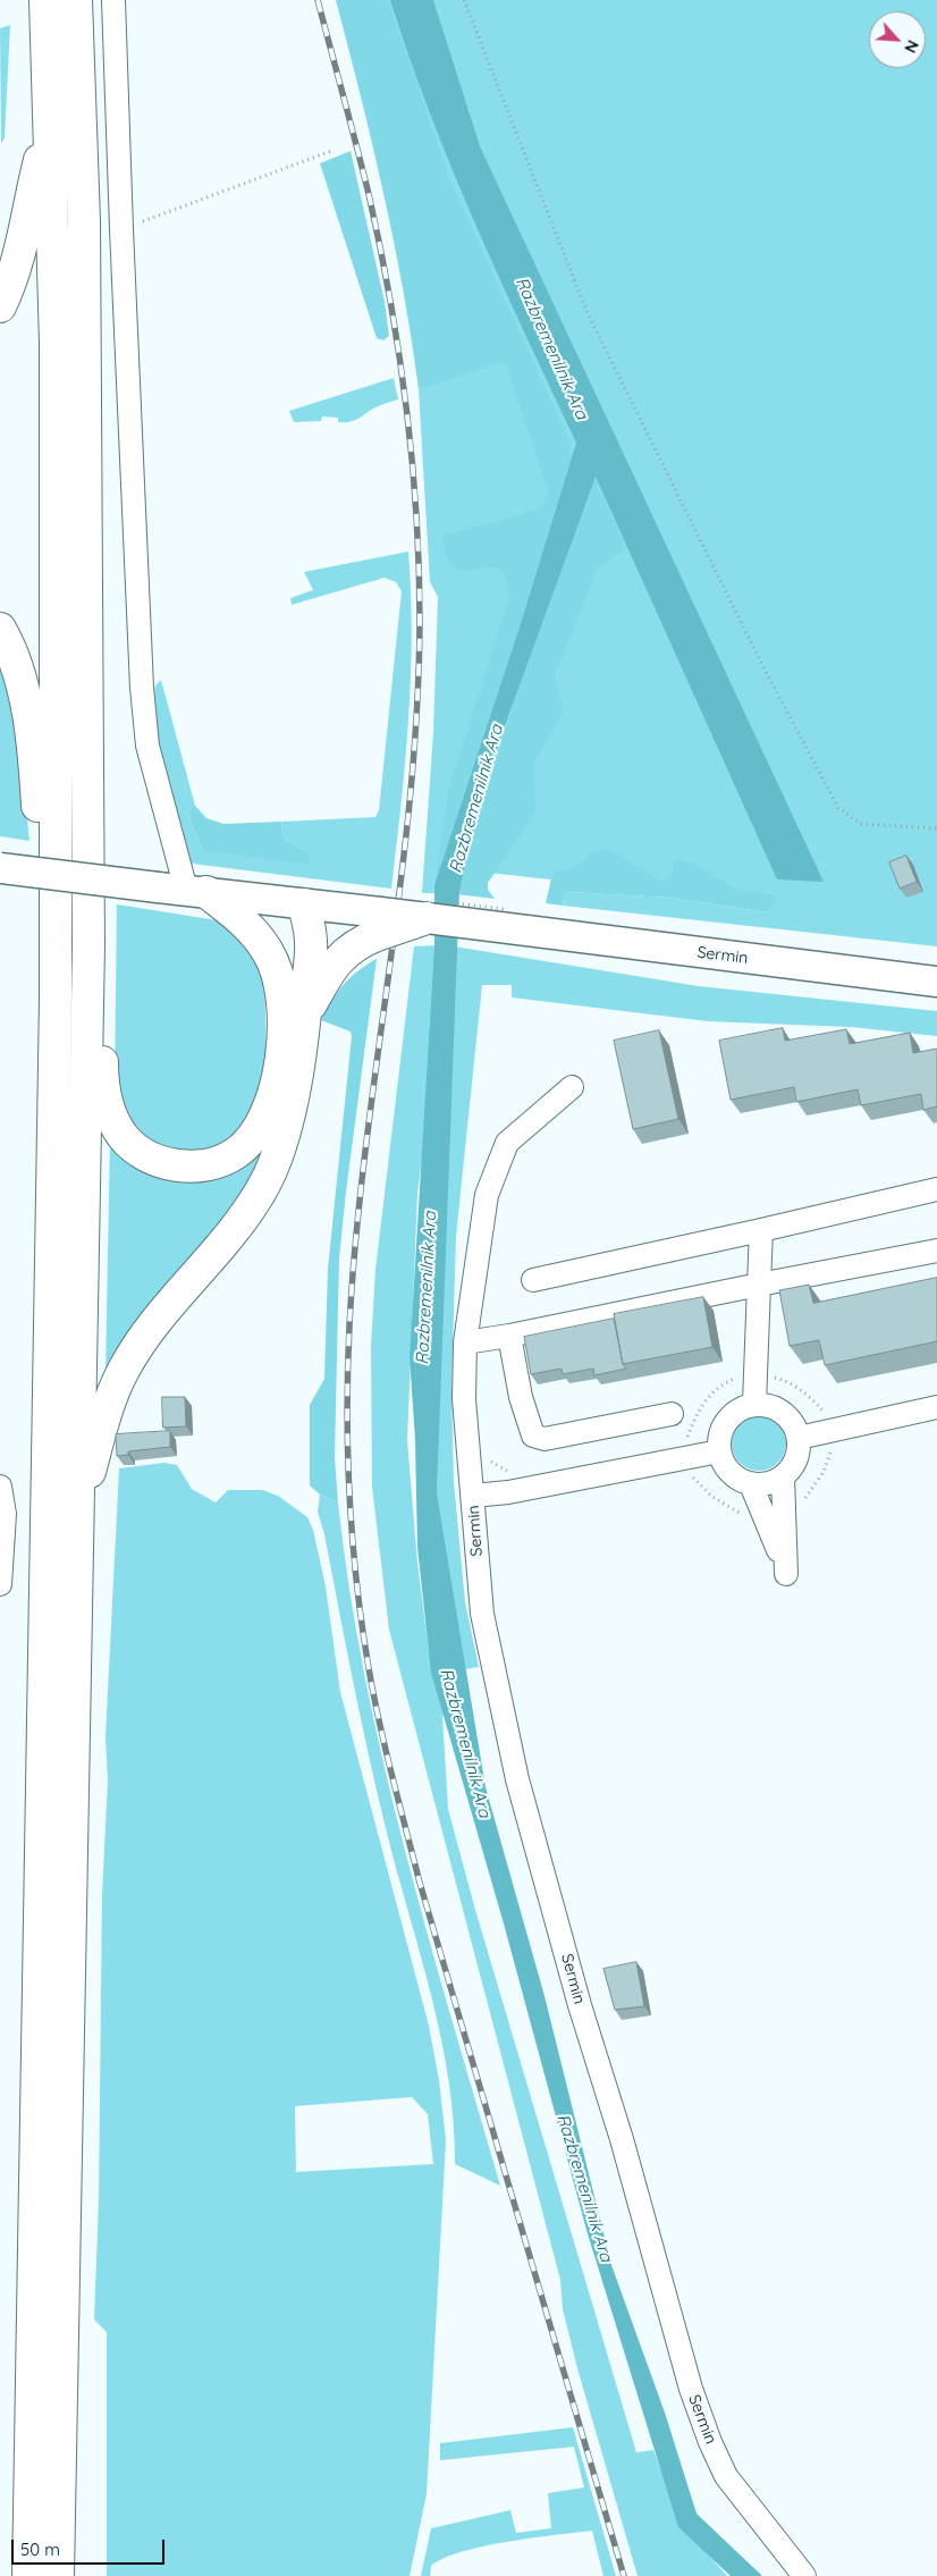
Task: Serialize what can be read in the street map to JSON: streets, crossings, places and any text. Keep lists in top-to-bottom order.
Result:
{
  "streets": {
    "main road": ["Sermin"]
  },
  "water": ["Razbremenilnik Ara"],
  "scale_bar": "50 m",
  "north": "bottom right"
}
